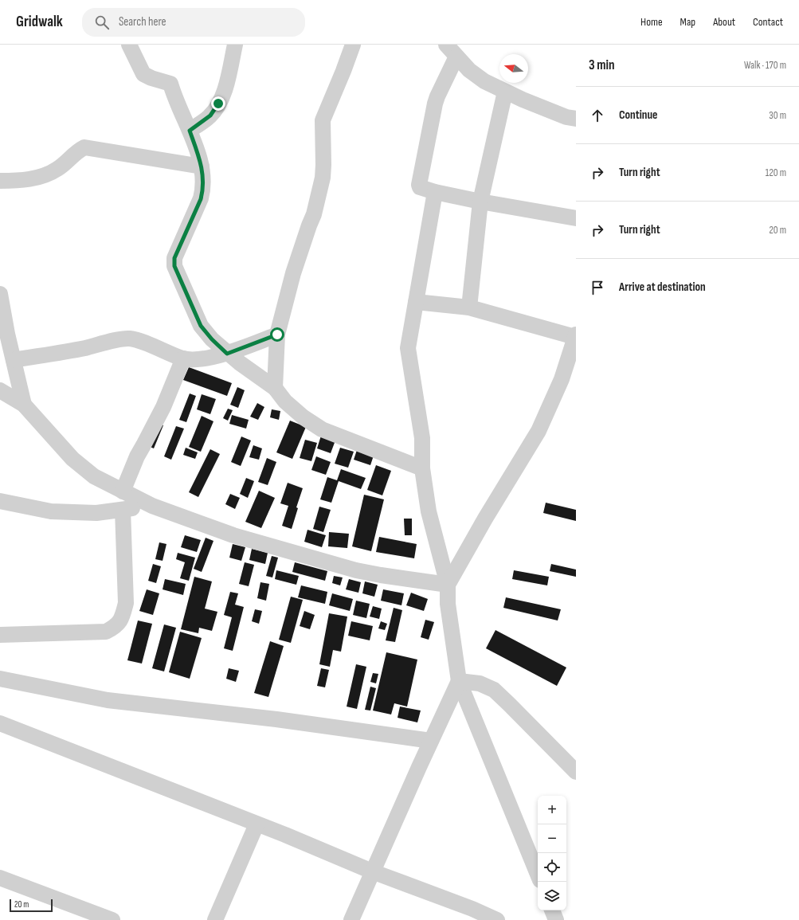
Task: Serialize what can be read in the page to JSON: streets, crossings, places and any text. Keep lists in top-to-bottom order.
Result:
{
  "scale_bar": "20 m",
  "north": "left",
  "page": {
    "header": "Gridwalk",
    "search": "Search here",
    "nav": [
      "Home",
      "Map",
      "About",
      "Contact"
    ],
    "heading": ["3 min", "Walk · 170 m"],
    "list": [
      ["Continue", "30 m"],
      ["Turn right", "120 m"],
      ["Turn right", "20 m"],
      "Arrive at destination"
    ],
    "map_buttons": ["+", "−"],
    "scale": "20 m"
  }
}
